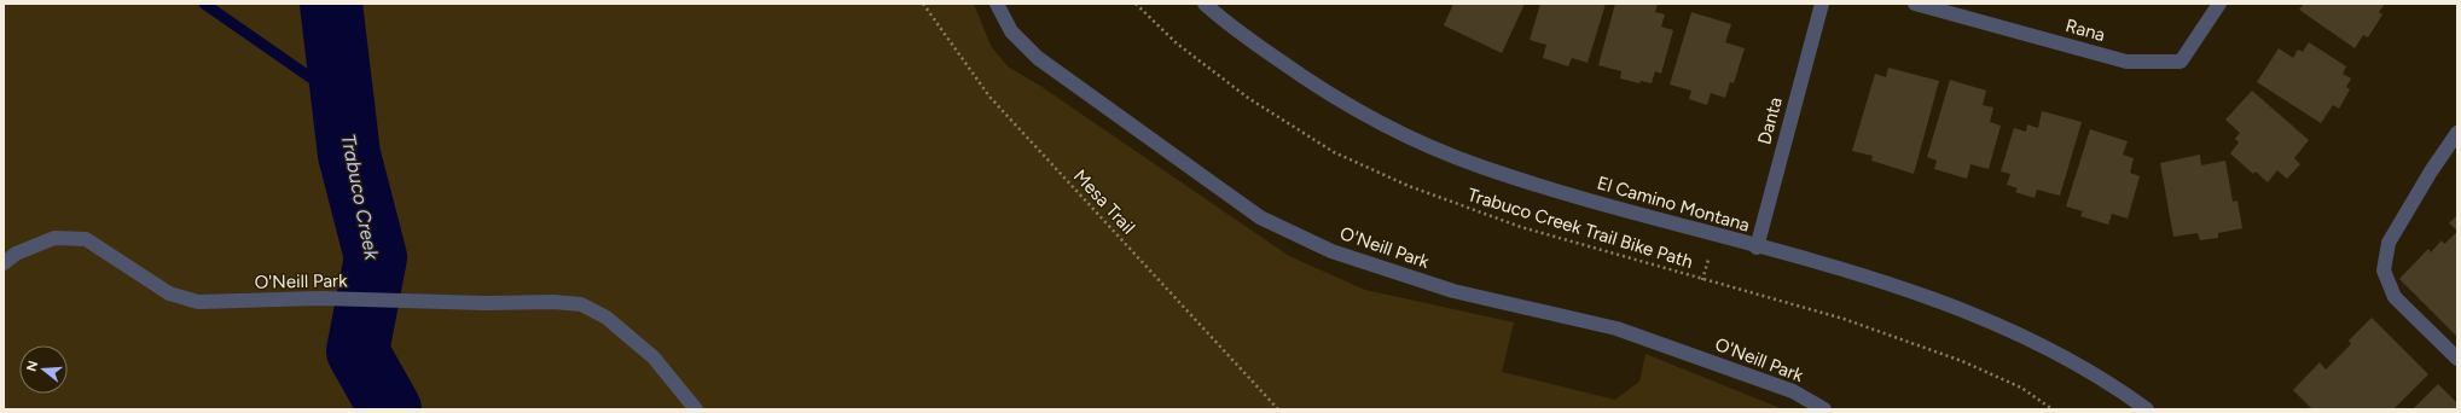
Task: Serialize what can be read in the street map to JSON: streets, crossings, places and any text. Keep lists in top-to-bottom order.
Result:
{
  "streets": {
    "street": [
      "Rana",
      "Danta",
      "El Camino Montana",
      "O'Neill Park"
    ],
    "path": ["Mesa Trail", "Trabuco Creek Trail Bike Path"]
  },
  "crossings": [
    ["Danta", "El Camino Montana"]
  ],
  "water": ["Trabuco Creek"],
  "north": "left"
}
